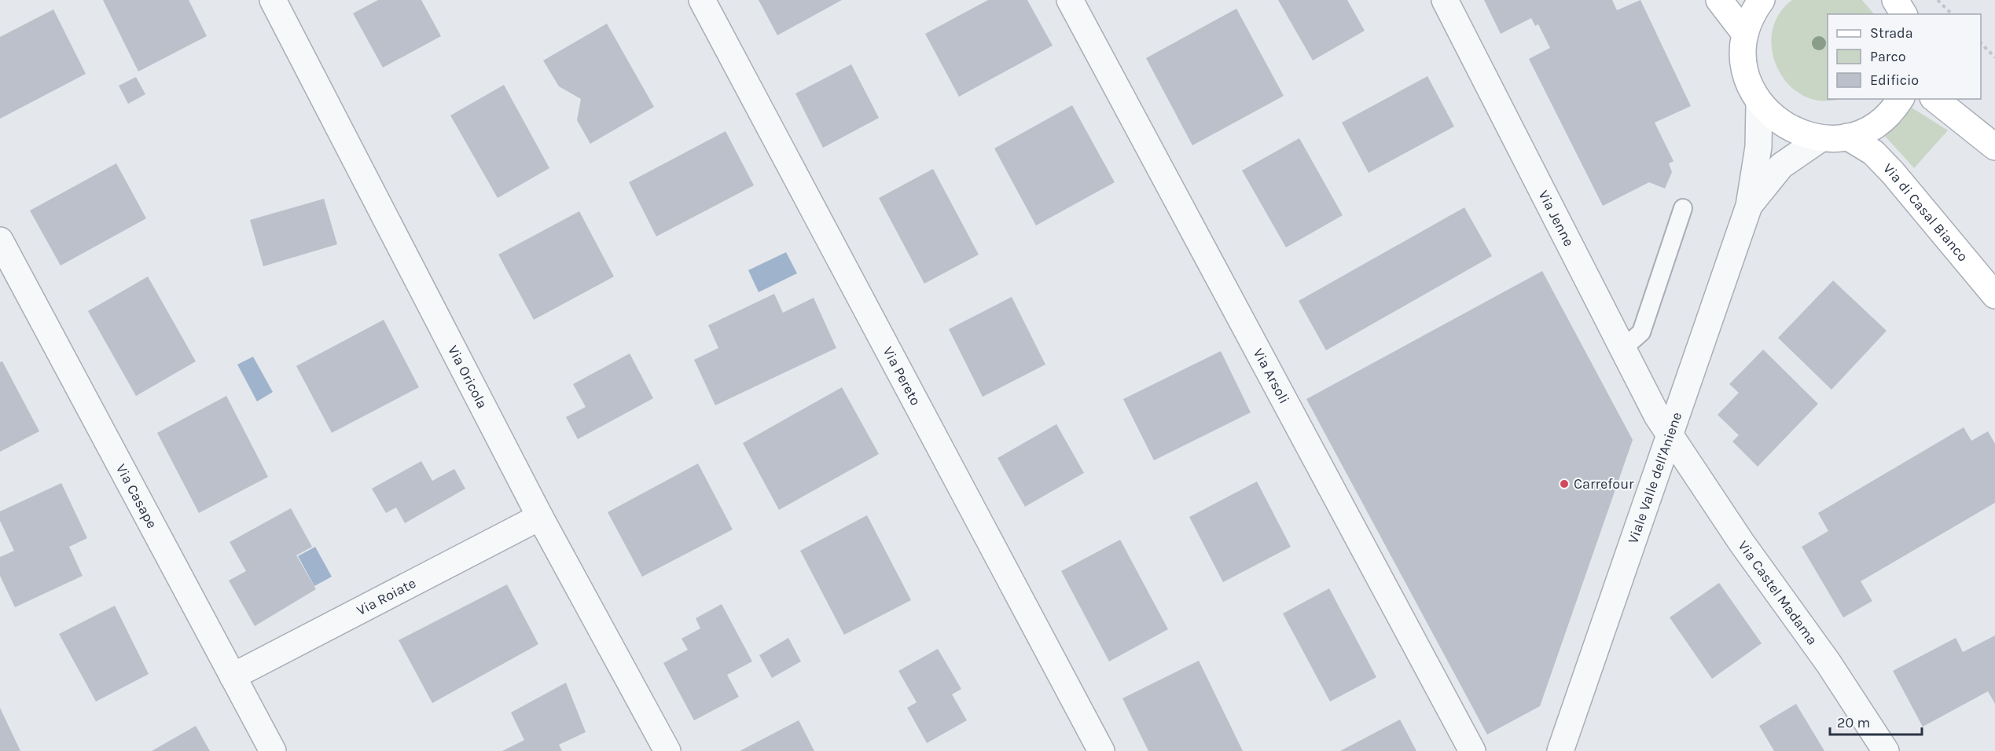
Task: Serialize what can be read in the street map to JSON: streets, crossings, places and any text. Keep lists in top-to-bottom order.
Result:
{
  "streets": {
    "main road": ["Via di Casal Bianco"],
    "street": [
      "Via Jenne",
      "Via Pereto",
      "Via Arsoli",
      "Via Oricola",
      "Viale Valle dell'Aniene",
      "Via Casape",
      "Via Castel Madama",
      "Via Roiate"
    ]
  },
  "crossings": [
    ["Via Jenne", "Viale Valle dell'Aniene"],
    ["Via Jenne", "Via Castel Madama"],
    ["Via Oricola", "Via Roiate"],
    ["Viale Valle dell'Aniene", "Via Castel Madama"],
    ["Via Casape", "Via Roiate"]
  ],
  "places": ["Carrefour"],
  "legend": ["Strada", "Parco", "Edificio"],
  "scale_bar": "20 m"
}
